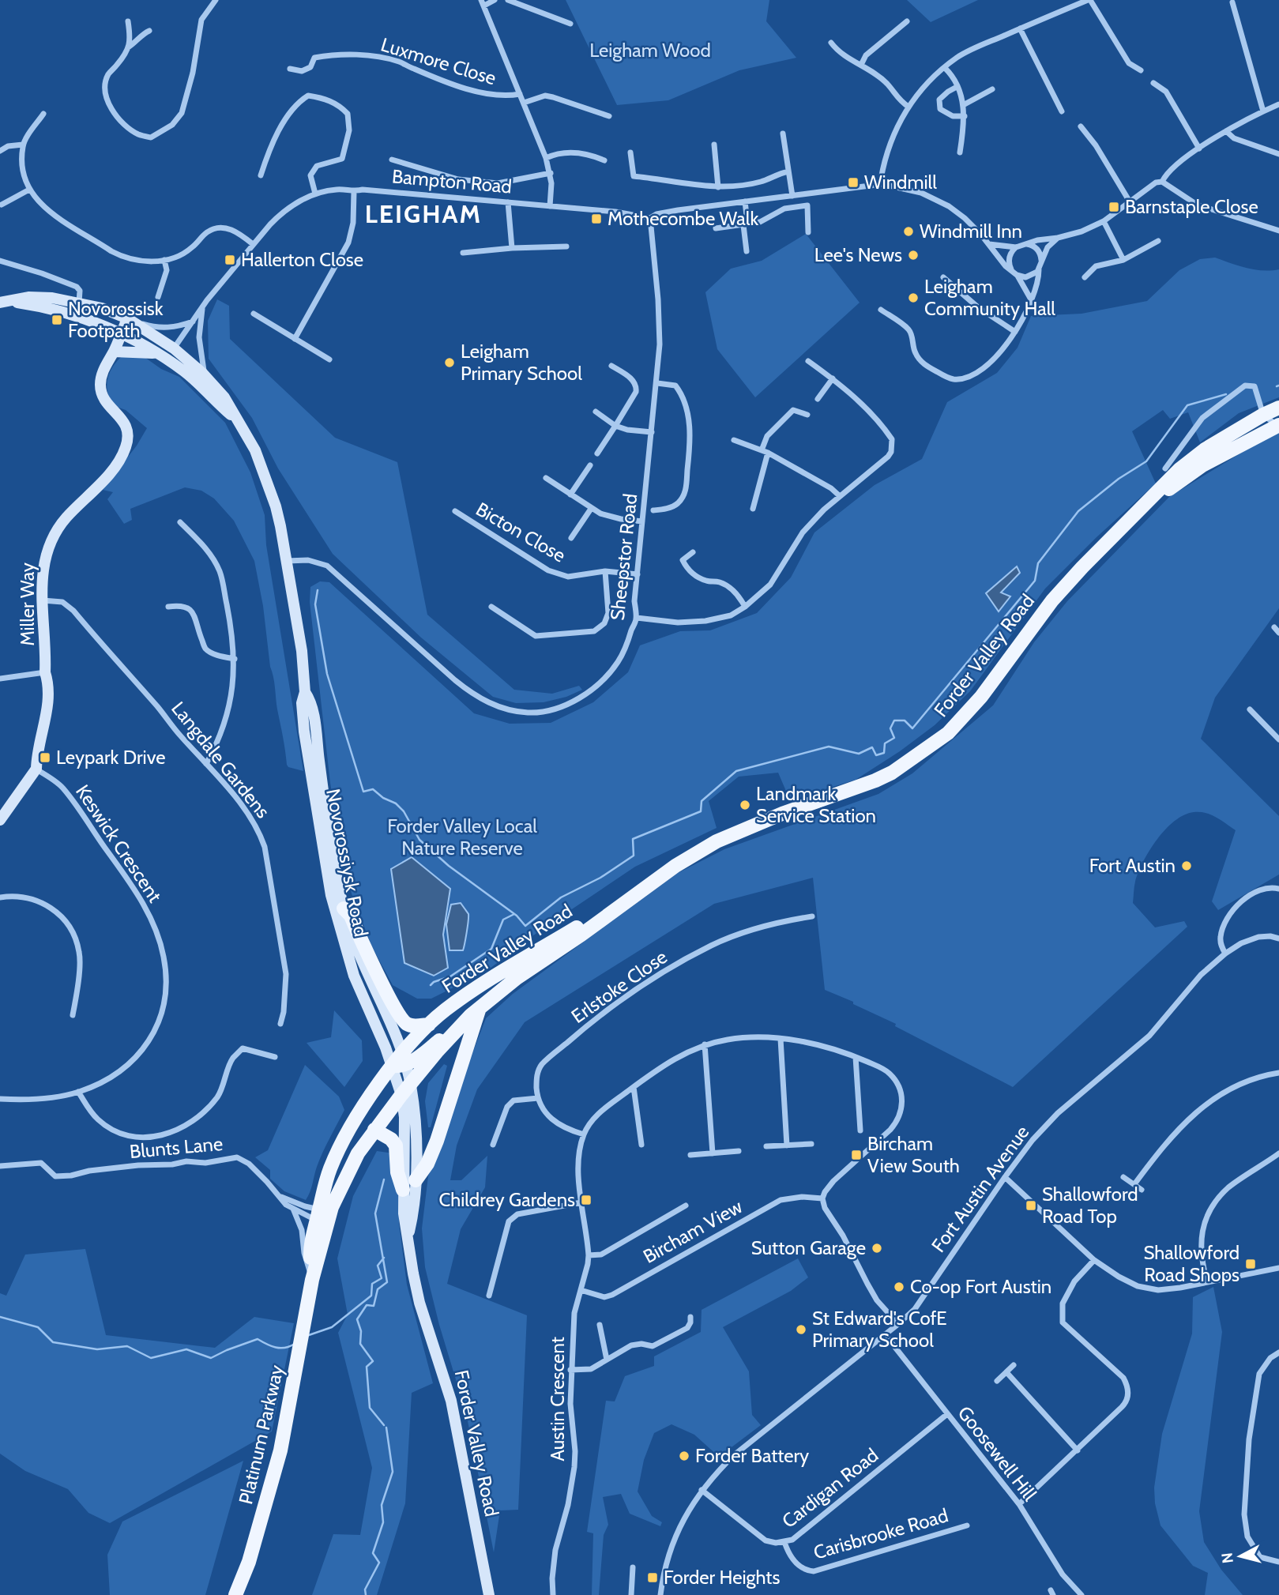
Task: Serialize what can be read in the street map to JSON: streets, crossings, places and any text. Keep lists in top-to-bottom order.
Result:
{
  "streets": {
    "main road": [
      "Miller Way",
      "Forder Valley Road",
      "Novorossiysk Road",
      "Platinum Parkway"
    ],
    "street": [
      "Luxmore Close",
      "Bampton Road",
      "Bicton Close",
      "Sheepstor Road",
      "Langdale Gardens",
      "Keswick Crescent",
      "Erlstoke Close",
      "Blunts Lane",
      "Fort Austin Avenue",
      "Bircham View",
      "Austin Crescent",
      "Goosewell Hill",
      "Cardigan Road",
      "Carisbrooke Road"
    ]
  },
  "crossings": [
    ["Bampton Road", "Sheepstor Road"],
    ["Bampton Road", "Novorossiysk Road"],
    ["Bicton Close", "Sheepstor Road"],
    ["Sheepstor Road", "Novorossiysk Road"],
    ["Miller Way", "Langdale Gardens"],
    ["Miller Way", "Keswick Crescent"],
    ["Miller Way", "Novorossiysk Road"],
    ["Forder Valley Road", "Novorossiysk Road"],
    ["Forder Valley Road", "Platinum Parkway"],
    ["Novorossiysk Road", "Platinum Parkway"],
    ["Blunts Lane", "Platinum Parkway"],
    ["Fort Austin Avenue", "Goosewell Hill"],
    ["Fort Austin Avenue", "Cardigan Road"],
    ["Bircham View", "Austin Crescent"],
    ["Goosewell Hill", "Cardigan Road"],
    ["Cardigan Road", "Carisbrooke Road"]
  ],
  "districts": ["LEIGHAM"],
  "parks": ["Leigham Wood", "Forder Valley Local Nature Reserve"],
  "places": {
    "transit": [
      "Windmill",
      "Barnstaple Close",
      "Mothecombe Walk",
      "Hallerton Close",
      "Novorossisk Footpath",
      "Leypark Drive",
      "Bircham View South",
      "Childrey Gardens",
      "Shallowford Road Top",
      "Shallowford Road Shops",
      "Forder Heights"
    ],
    "other": [
      "Windmill Inn",
      "Lee's News",
      "Leigham Community Hall",
      "Leigham Primary School",
      "Landmark Service Station",
      "Fort Austin",
      "Sutton Garage",
      "Co-op Fort Austin",
      "St Edward's CofE Primary School",
      "Forder Battery"
    ]
  },
  "north": "left"
}
